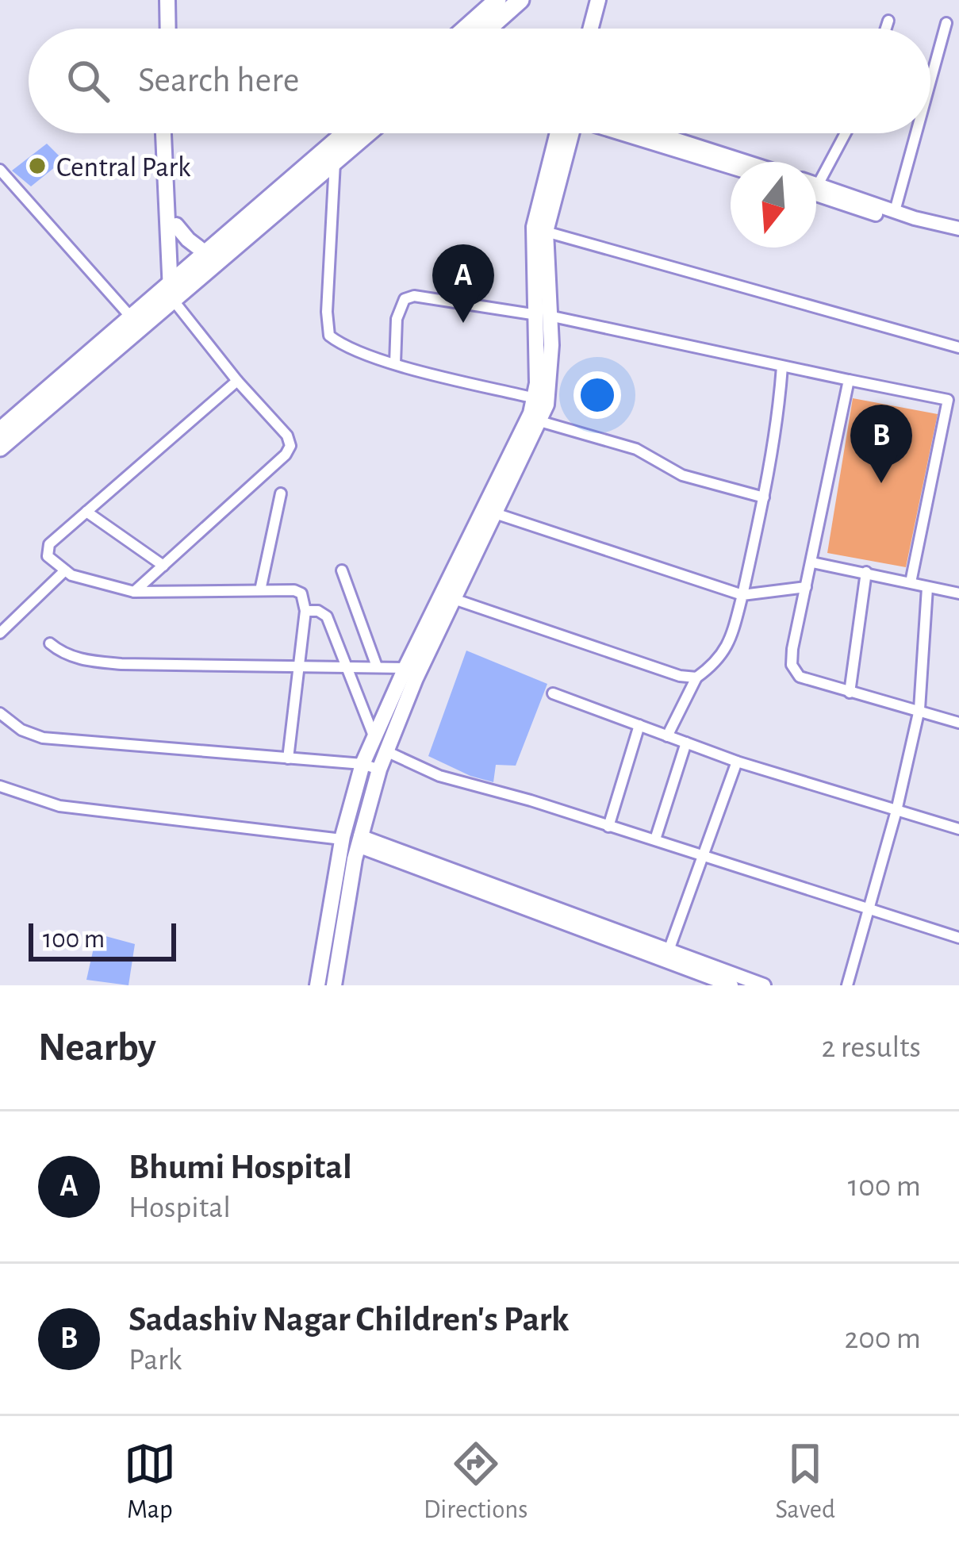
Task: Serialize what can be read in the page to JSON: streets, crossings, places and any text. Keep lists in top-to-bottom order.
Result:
{
  "places": ["Central Park"],
  "scale_bar": "100 m",
  "north": "bottom",
  "page": {
    "search": "Search here",
    "pins": ["A", "B"],
    "scale": "100 m",
    "heading": ["Nearby", "2 results"],
    "list": [
      {
        "mark": "A",
        "name": "Bhumi Hospital",
        "note": "Hospital",
        "value": "100 m"
      },
      {
        "mark": "B",
        "name": "Sadashiv Nagar Children's Park",
        "note": "Park",
        "value": "200 m"
      }
    ],
    "nav": ["Map", "Directions", "Saved"]
  }
}
